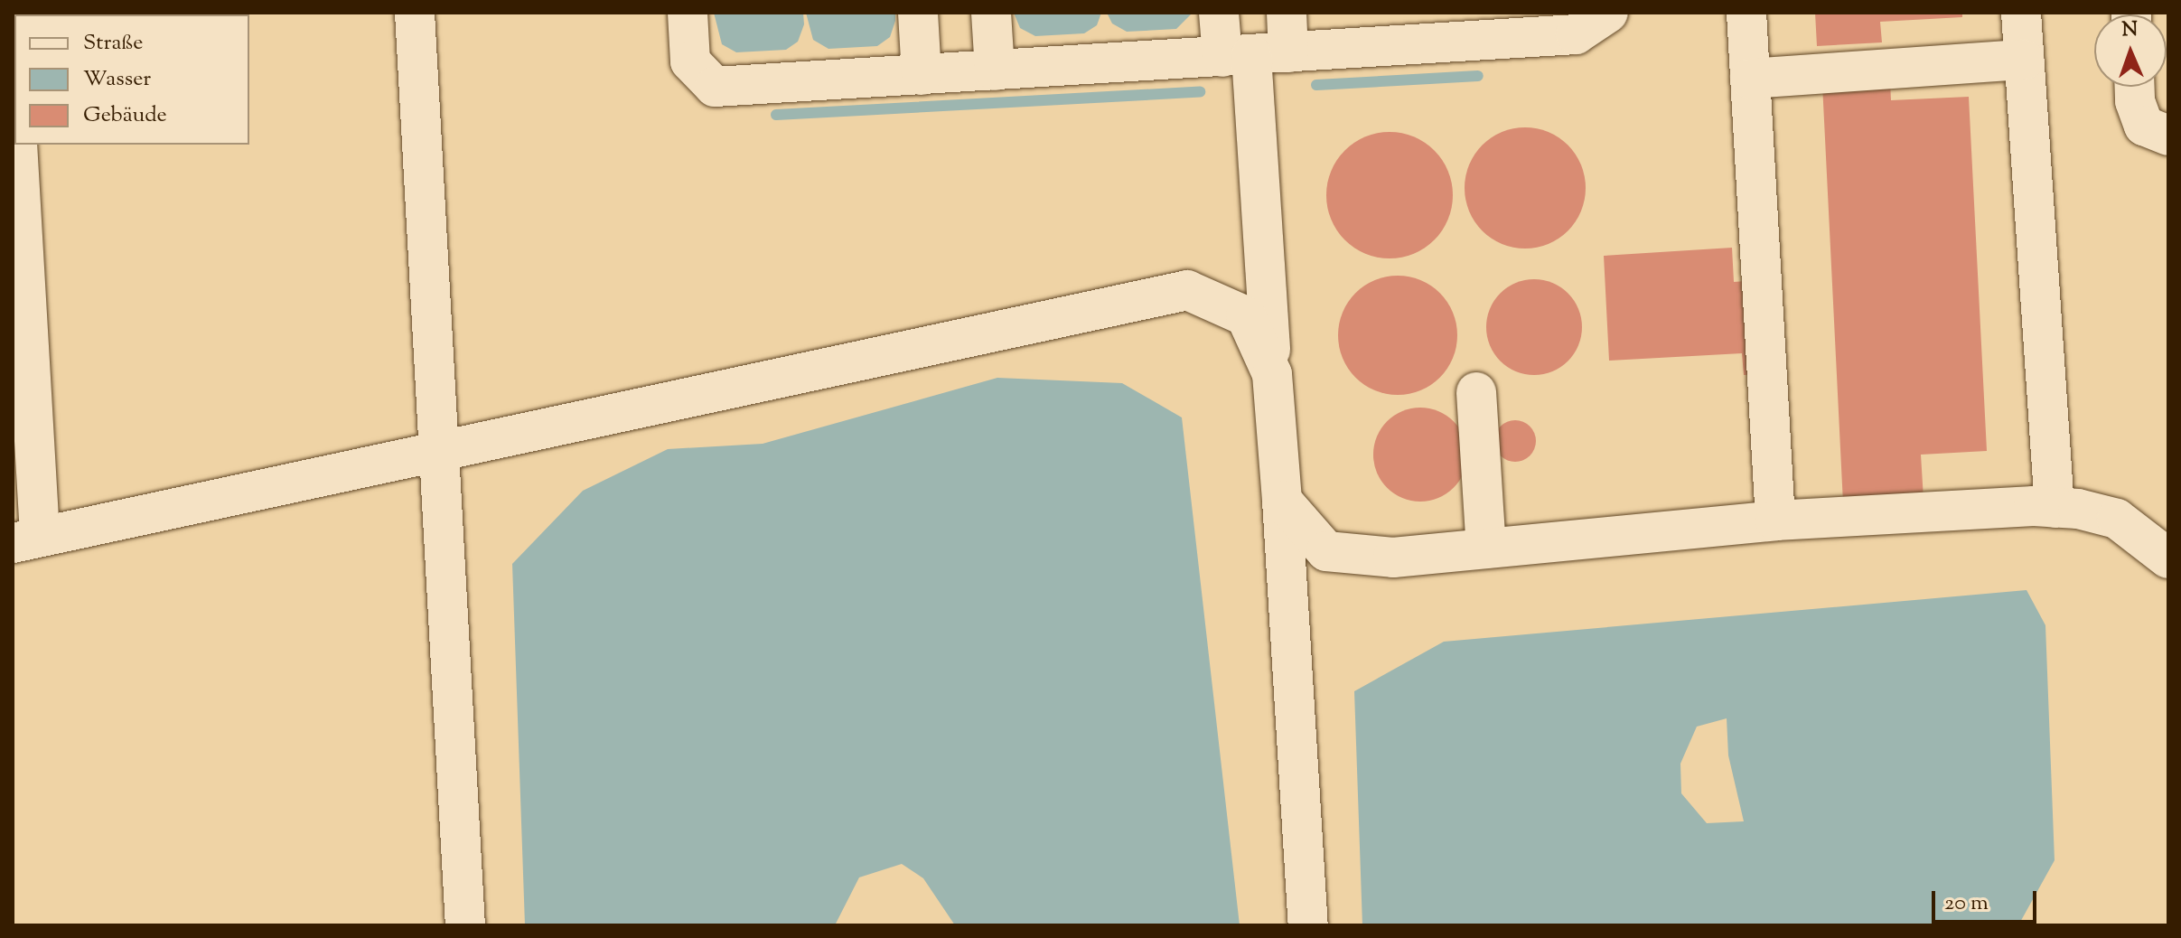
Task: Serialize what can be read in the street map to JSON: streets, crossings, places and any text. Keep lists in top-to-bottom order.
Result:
{
  "legend": ["Straße", "Wasser", "Gebäude"],
  "scale_bar": "20 m",
  "north": "top"
}
